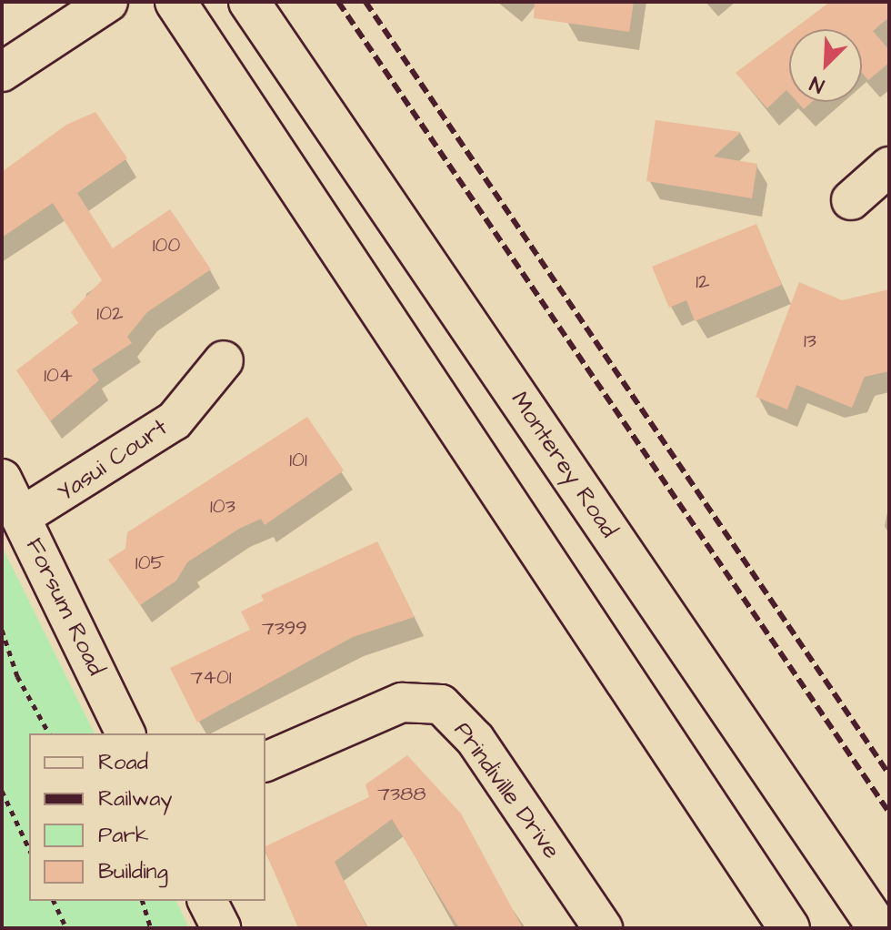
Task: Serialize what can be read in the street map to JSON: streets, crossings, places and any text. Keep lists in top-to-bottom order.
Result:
{
  "streets": {
    "main road": ["Monterey Road"],
    "street": ["Yasui Court", "Forsum Road", "Prindiville Drive"]
  },
  "crossings": [
    ["Yasui Court", "Forsum Road"]
  ],
  "house_numbers": [
    "100",
    "12",
    "102",
    "13",
    "104",
    "101",
    "103",
    "105",
    "7399",
    "7401",
    "7388"
  ],
  "legend": [
    "Road",
    "Railway",
    "Park",
    "Building"
  ],
  "north": "bottom left"
}
